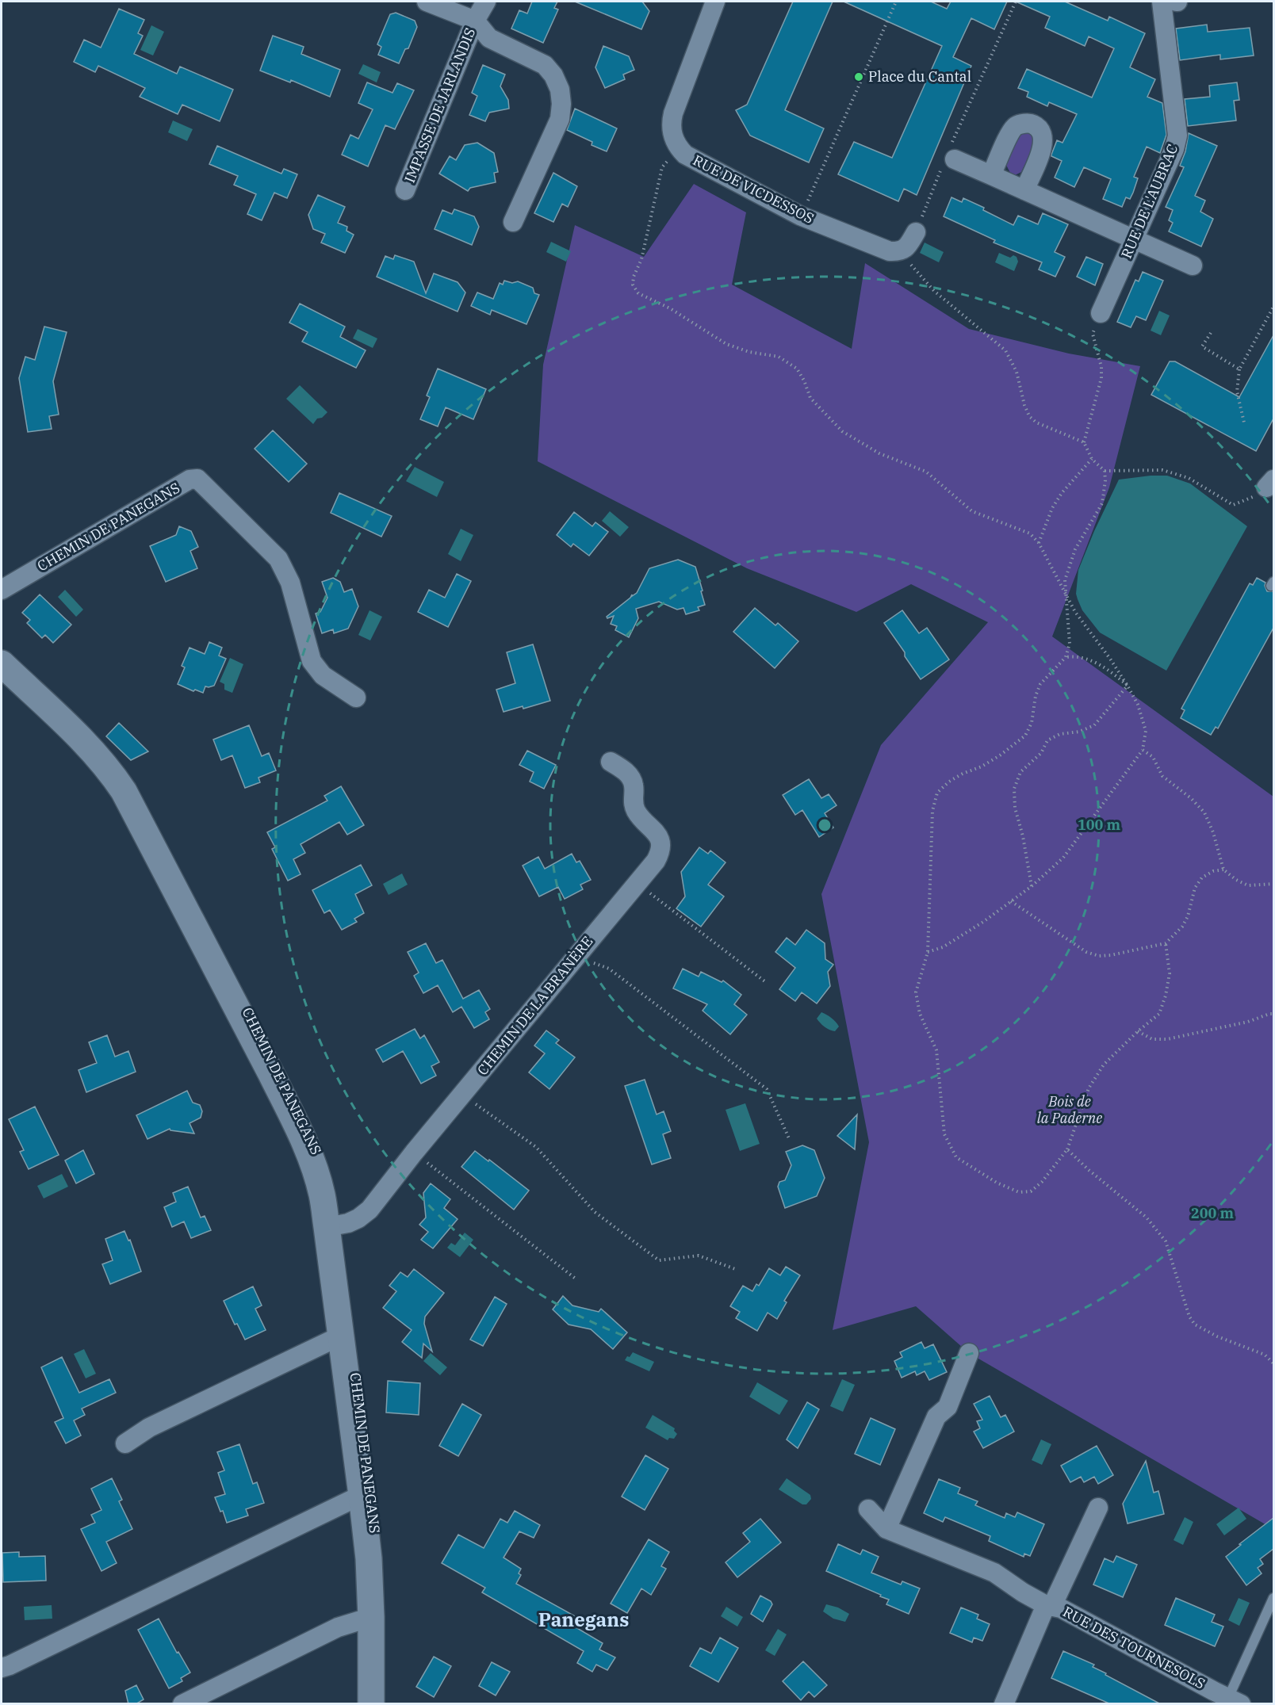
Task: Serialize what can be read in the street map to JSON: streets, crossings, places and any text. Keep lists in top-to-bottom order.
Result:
{
  "streets": {
    "street": [
      "IMPASSE DE JARLANDIS",
      "RUE DE VICDESSOS",
      "RUE DE L'AUBRAC",
      "CHEMIN DE PANEGANS",
      "CHEMIN DE LA BRANÈRE",
      "RUE DES TOURNESOLS"
    ]
  },
  "crossings": [
    ["CHEMIN DE PANEGANS", "CHEMIN DE LA BRANÈRE"]
  ],
  "districts": ["Panegans"],
  "parks": ["Bois de la Paderne"],
  "places": ["Place du Cantal"],
  "rings": ["100 m", "200 m"]
}
